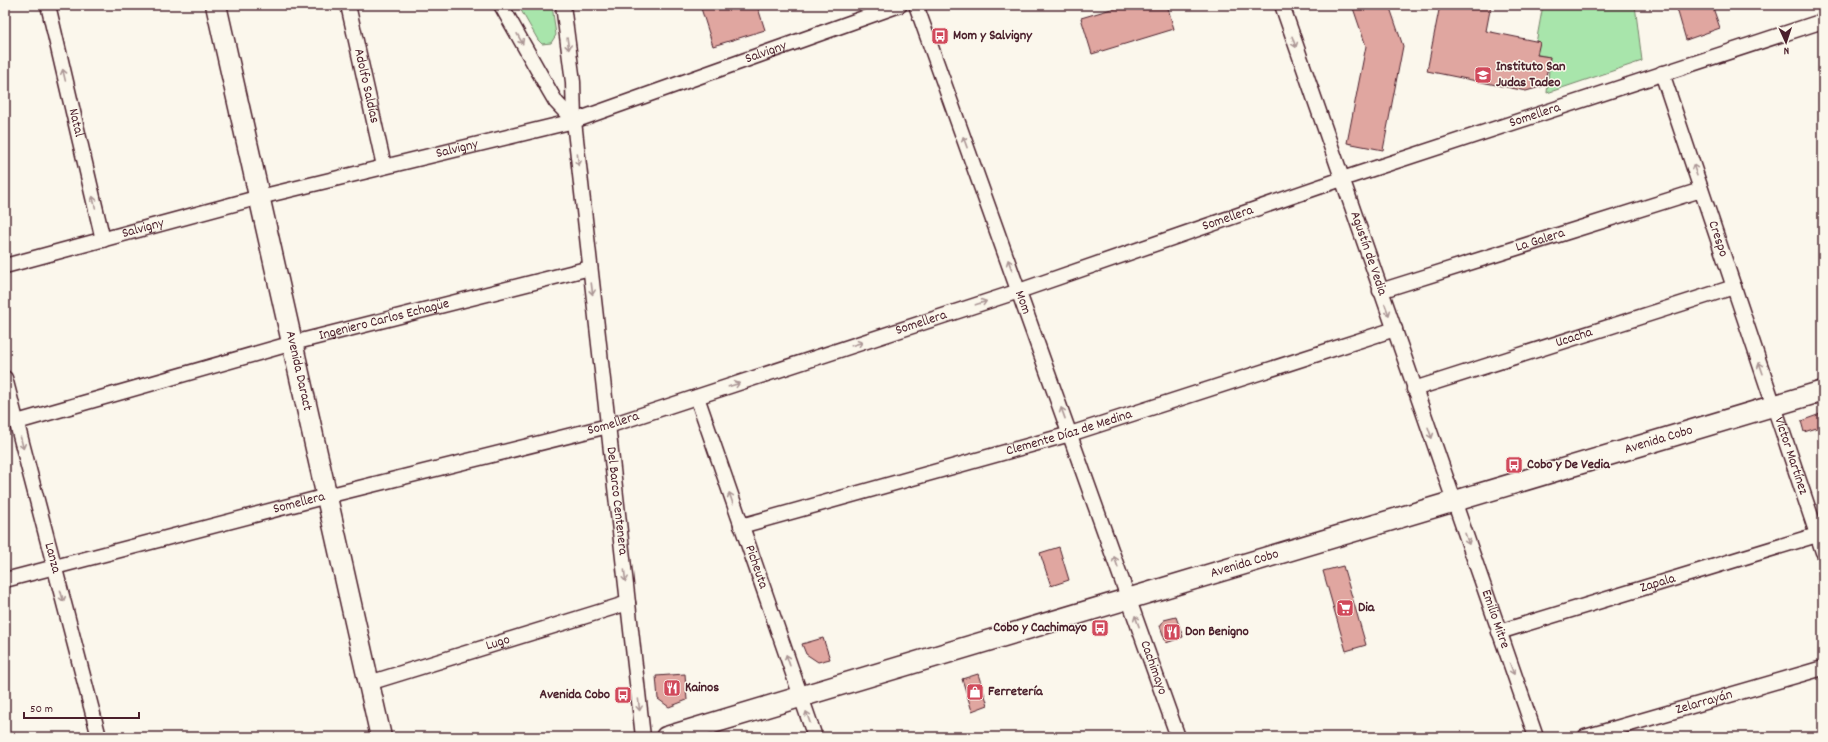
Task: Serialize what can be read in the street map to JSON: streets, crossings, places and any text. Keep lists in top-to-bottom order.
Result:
{
  "streets": {
    "main road": ["Avenida Daract", "Avenida Cobo"],
    "street": [
      "Salvigny",
      "Adolfo Saldías",
      "Somellera",
      "Natal",
      "Crespo",
      "La Galera",
      "Agustín de Vedia",
      "Mom",
      "Ingeniero Carlos Echagüe",
      "Ucacha",
      "Clemente Díaz de Medina",
      "Víctor Martínez",
      "Del Barco Centenera",
      "Lanza",
      "Picheuta",
      "Zapala",
      "Emilio Mitre",
      "Lugo",
      "Cachimayo",
      "Zelarrayán"
    ]
  },
  "crossings": [
    ["Salvigny", "Adolfo Saldías"],
    ["Salvigny", "Natal"],
    ["Salvigny", "Avenida Daract"],
    ["Salvigny", "Del Barco Centenera"],
    ["Somellera", "Crespo"],
    ["Somellera", "Agustín de Vedia"],
    ["Somellera", "Mom"],
    ["Somellera", "Avenida Daract"],
    ["Somellera", "Del Barco Centenera"],
    ["Somellera", "Lanza"],
    ["Somellera", "Picheuta"],
    ["Crespo", "La Galera"],
    ["Crespo", "Ucacha"],
    ["Crespo", "Avenida Cobo"],
    ["Crespo", "Víctor Martínez"],
    ["La Galera", "Agustín de Vedia"],
    ["Agustín de Vedia", "Ucacha"],
    ["Agustín de Vedia", "Clemente Díaz de Medina"],
    ["Agustín de Vedia", "Avenida Cobo"],
    ["Agustín de Vedia", "Emilio Mitre"],
    ["Mom", "Clemente Díaz de Medina"],
    ["Mom", "Avenida Cobo"],
    ["Mom", "Cachimayo"],
    ["Ingeniero Carlos Echagüe", "Avenida Daract"],
    ["Ingeniero Carlos Echagüe", "Del Barco Centenera"],
    ["Ingeniero Carlos Echagüe", "Lanza"],
    ["Avenida Daract", "Lugo"],
    ["Clemente Díaz de Medina", "Picheuta"],
    ["Avenida Cobo", "Víctor Martínez"],
    ["Avenida Cobo", "Picheuta"],
    ["Avenida Cobo", "Emilio Mitre"],
    ["Avenida Cobo", "Cachimayo"],
    ["Víctor Martínez", "Zapala"],
    ["Del Barco Centenera", "Lugo"],
    ["Zapala", "Emilio Mitre"]
  ],
  "one_way": [
    "Natal",
    "Crespo",
    "Agustín de Vedia",
    "Mom",
    "Del Barco Centenera",
    "Lanza",
    "Picheuta",
    "Emilio Mitre",
    "Cachimayo"
  ],
  "places": {
    "bus stop": [
      "Mom y Salvigny",
      "Cobo y De Vedia",
      "Cobo y Cachimayo",
      "Avenida Cobo"
    ],
    "school or university": ["Instituto San Judas Tadeo"],
    "supermarket": ["Dia"],
    "restaurant": ["Don Benigno", "Kainos"],
    "shop": ["Ferretería"]
  },
  "scale_bar": "50 m",
  "north": "bottom"
}
